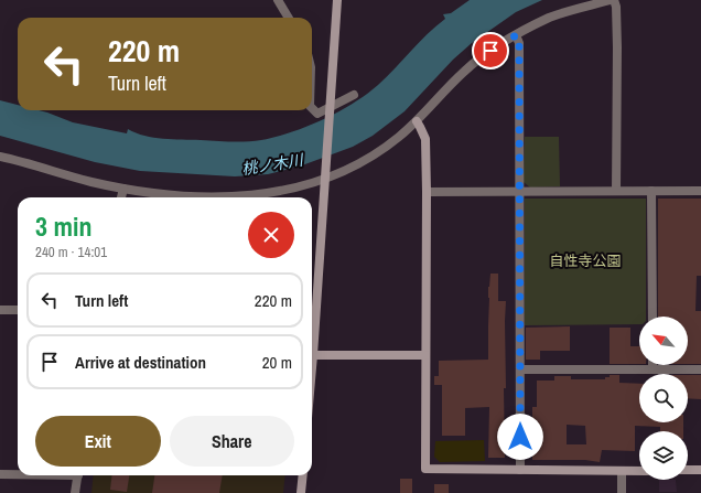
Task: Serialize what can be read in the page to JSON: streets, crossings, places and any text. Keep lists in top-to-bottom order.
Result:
{
  "water": ["桃ノ木川"],
  "parks": ["自性寺公園"],
  "north": "top left",
  "page": {
    "turn": ["220 m", "Turn left"],
    "heading": ["3 min", "240 m · 14:01"],
    "list": [
      {
        "name": "Turn left",
        "value": "220 m"
      },
      {
        "name": "Arrive at destination",
        "value": "20 m"
      }
    ],
    "buttons": ["Exit", "Share"]
  }
}
